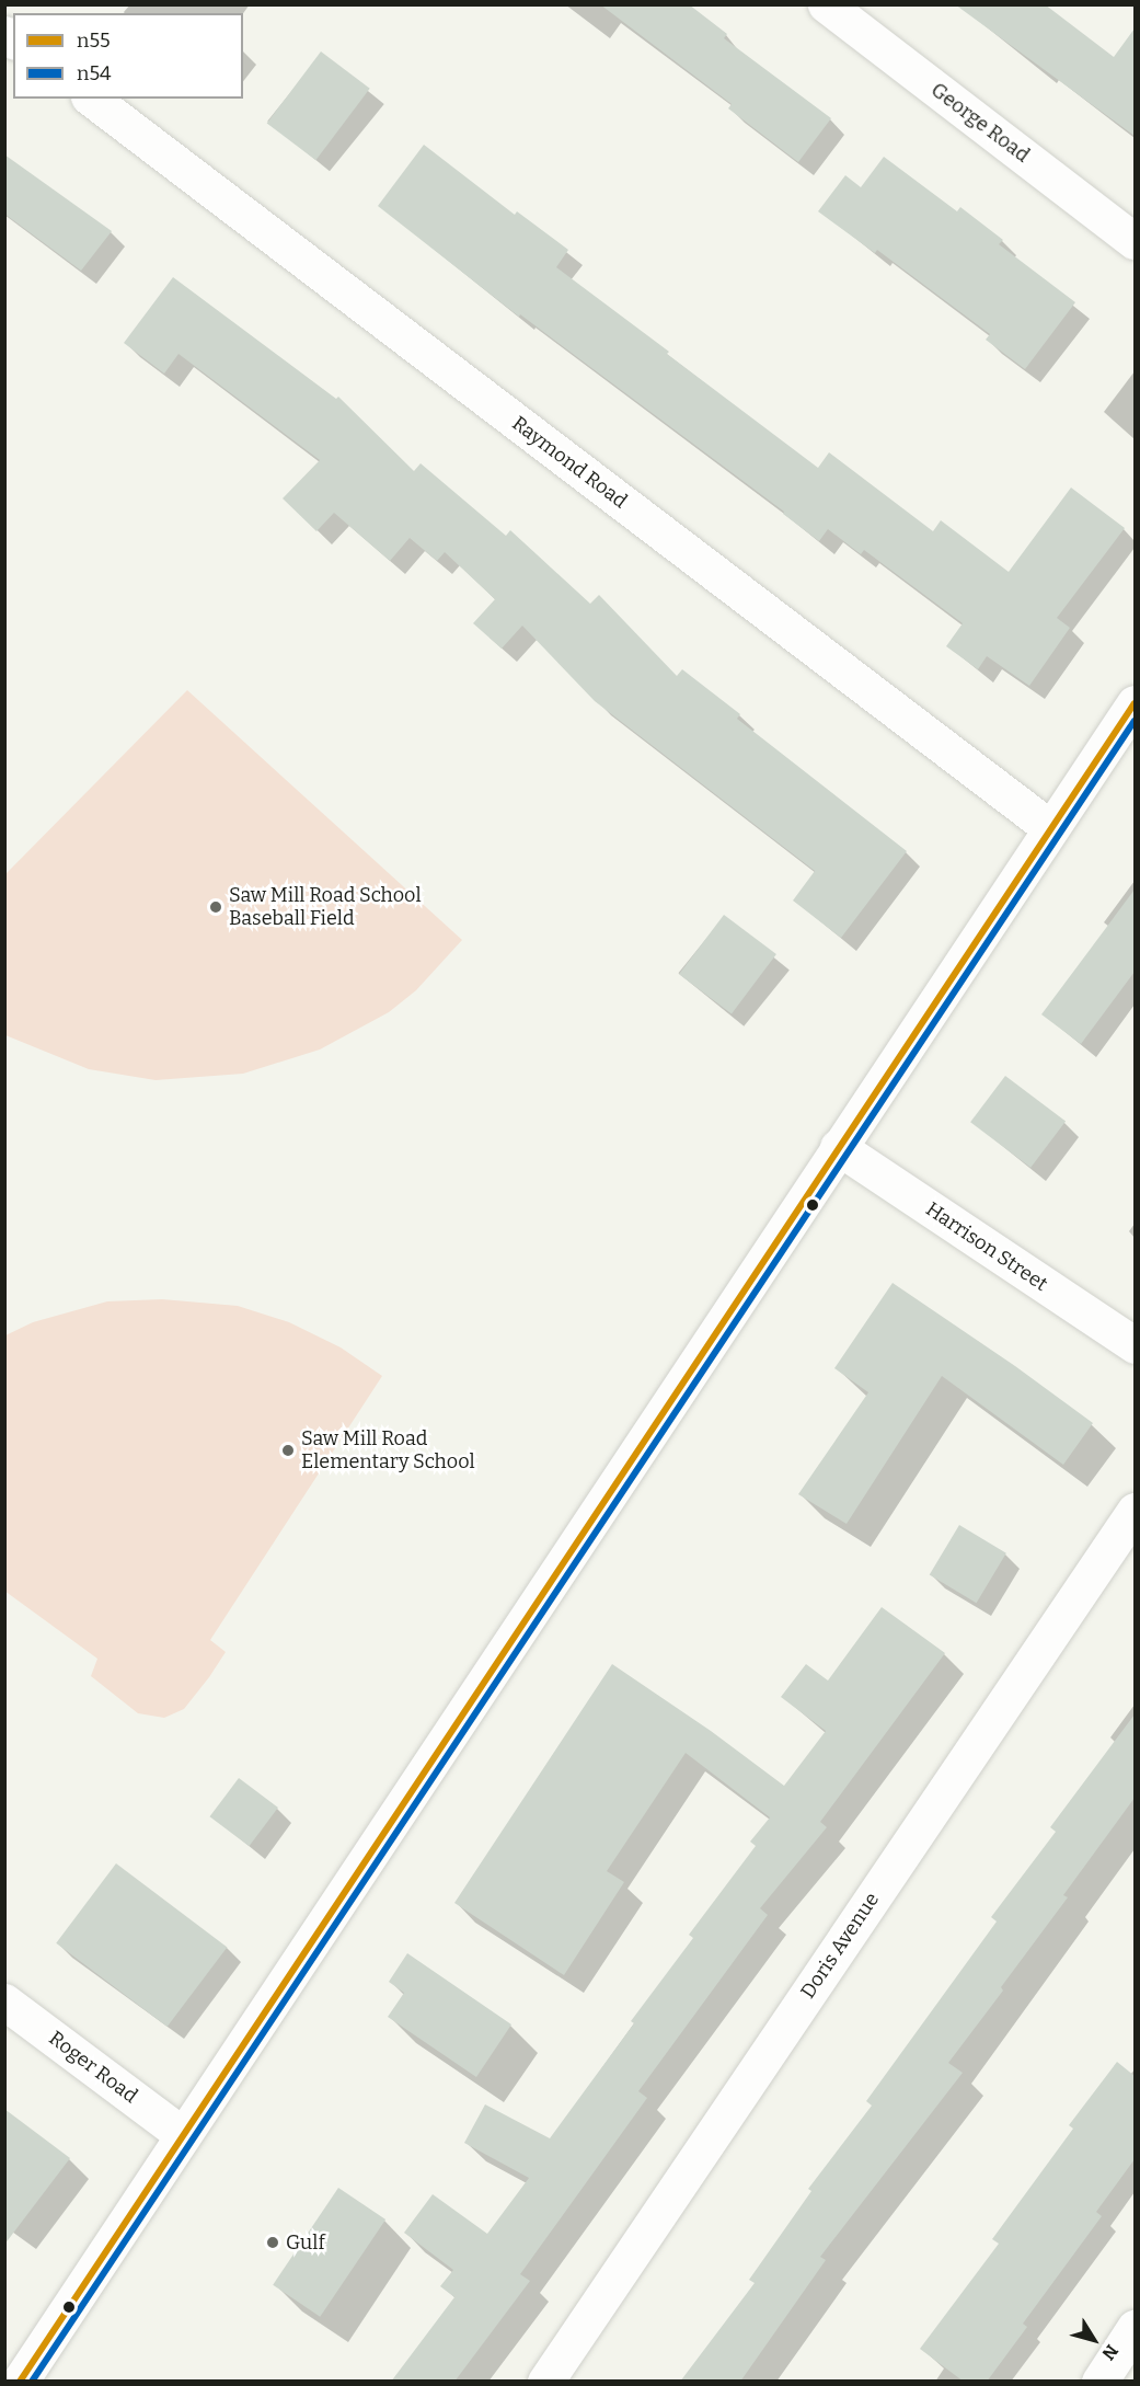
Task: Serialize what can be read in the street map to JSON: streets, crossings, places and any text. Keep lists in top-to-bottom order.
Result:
{
  "streets": {
    "street": [
      "George Road",
      "Raymond Road",
      "Harrison Street",
      "Doris Avenue",
      "Roger Road"
    ]
  },
  "places": ["Saw Mill Road School Baseball Field", "Saw Mill Road Elementary School", "Gulf"],
  "lines": ["transit line n55", "transit line n54"],
  "legend": ["n55", "n54"],
  "north": "bottom right"
}
